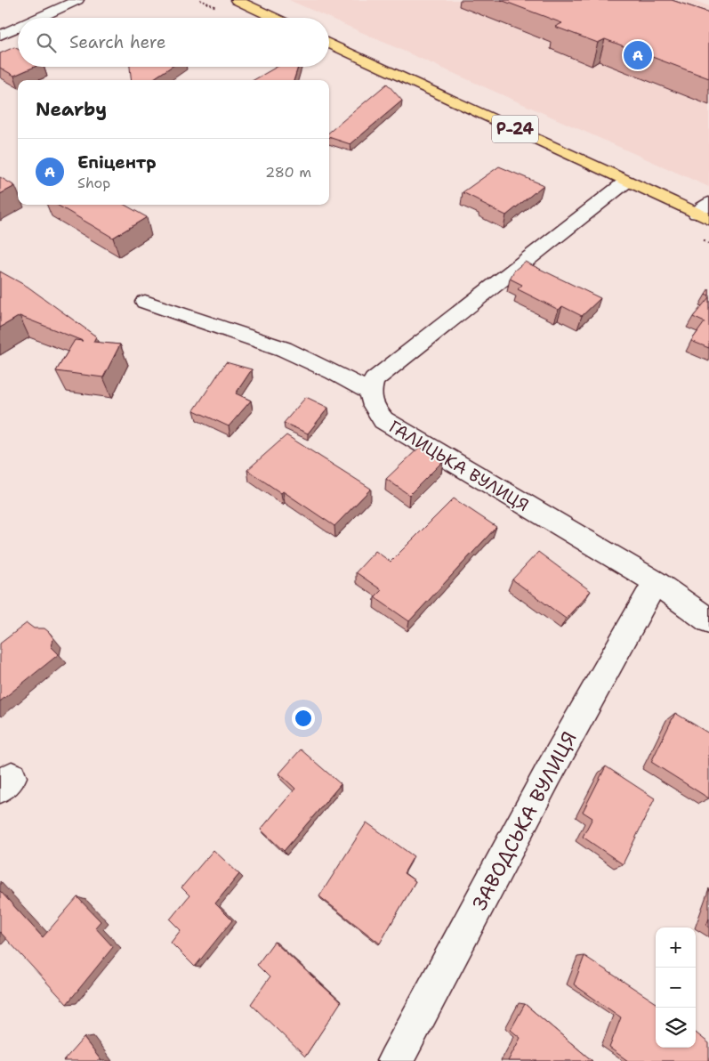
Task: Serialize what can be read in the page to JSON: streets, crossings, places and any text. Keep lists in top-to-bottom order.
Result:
{
  "streets": {
    "main road": ["Р-24"],
    "street": ["ГАЛИЦЬКА ВУЛИЦЯ", "ЗАВОДСЬКА ВУЛИЦЯ"]
  },
  "crossings": [
    ["ГАЛИЦЬКА ВУЛИЦЯ", "ЗАВОДСЬКА ВУЛИЦЯ"]
  ],
  "page": {
    "search": "Search here",
    "pins": "A",
    "heading": "Nearby",
    "list": [
      {
        "mark": "A",
        "name": "Епіцентр",
        "note": "Shop",
        "value": "280 m"
      }
    ],
    "map_buttons": ["+", "−"]
  }
}
